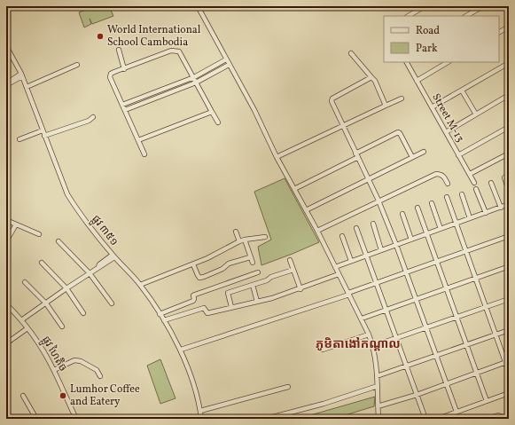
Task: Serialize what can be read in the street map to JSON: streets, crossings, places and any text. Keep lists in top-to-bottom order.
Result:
{
  "streets": {
    "street": ["Street M-13", "ផ្លូវ ៣៥១", "ផ្លូវ ហៃតិច"]
  },
  "districts": ["ភូមិតាងៅកណ្តាល"],
  "places": ["World International School Cambodia", "Lumhor Coffee and Eatery"],
  "legend": ["Road", "Park"]
}
